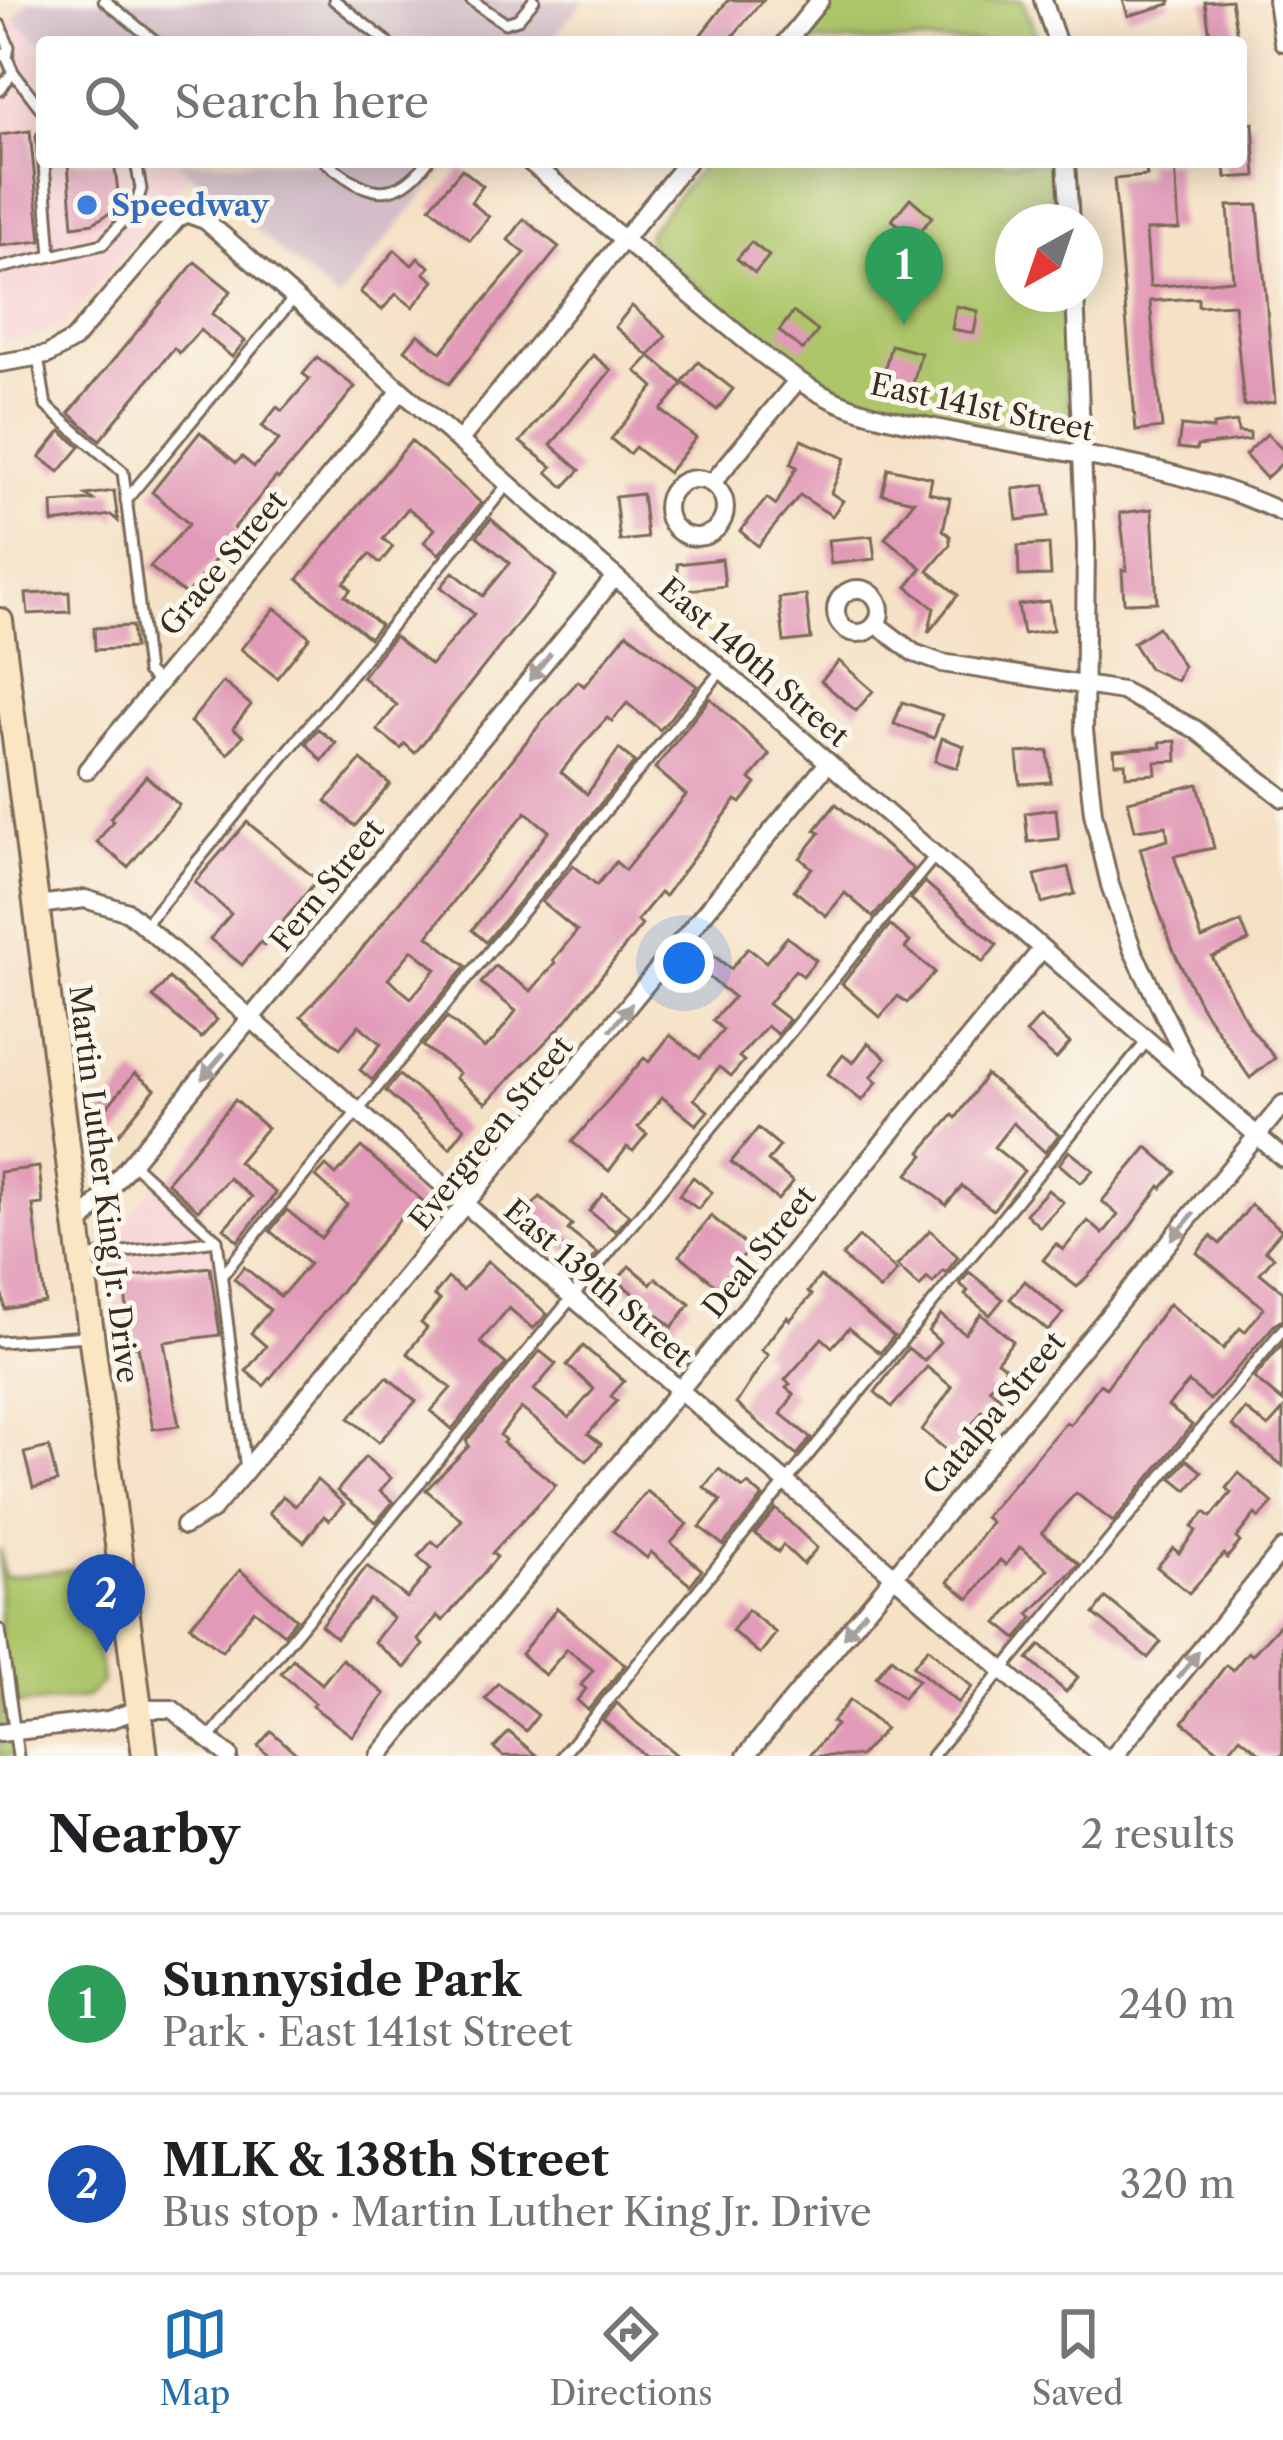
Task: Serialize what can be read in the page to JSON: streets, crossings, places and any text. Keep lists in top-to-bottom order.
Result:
{
  "streets": {
    "main road": ["Martin Luther King Jr. Drive"],
    "street": [
      "East 141st Street",
      "Grace Street",
      "East 140th Street",
      "Fern Street",
      "Evergreen Street",
      "Deal Street",
      "East 139th Street",
      "Catalpa Street"
    ]
  },
  "crossings": [
    ["Grace Street", "East 140th Street"],
    ["East 140th Street", "Fern Street"],
    ["East 140th Street", "Evergreen Street"],
    ["East 140th Street", "Deal Street"],
    ["East 140th Street", "Catalpa Street"],
    ["Fern Street", "Martin Luther King Jr. Drive"],
    ["Fern Street", "East 139th Street"],
    ["Evergreen Street", "East 139th Street"],
    ["Martin Luther King Jr. Drive", "East 139th Street"],
    ["Deal Street", "East 139th Street"],
    ["East 139th Street", "Catalpa Street"]
  ],
  "one_way": ["Fern Street", "Evergreen Street", "Catalpa Street"],
  "places": ["Speedway"],
  "north": "bottom left",
  "page": {
    "search": "Search here",
    "pins": ["1", "2"],
    "heading": ["Nearby", "2 results"],
    "list": [
      {
        "mark": "1",
        "name": "Sunnyside Park",
        "note": "Park · East 141st Street",
        "value": "240 m"
      },
      {
        "mark": "2",
        "name": "MLK & 138th Street",
        "note": "Bus stop · Martin Luther King Jr. Drive",
        "value": "320 m"
      }
    ],
    "nav": ["Map", "Directions", "Saved"]
  }
}
